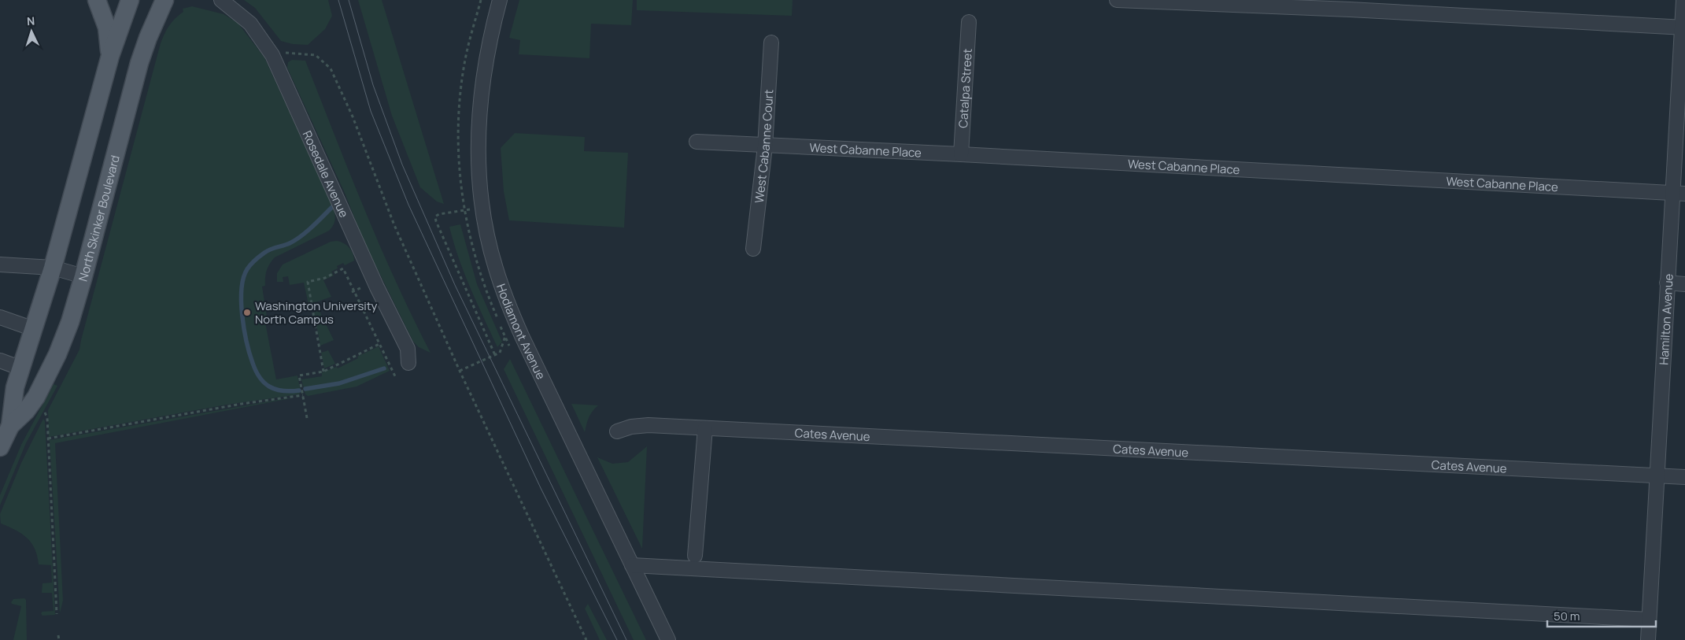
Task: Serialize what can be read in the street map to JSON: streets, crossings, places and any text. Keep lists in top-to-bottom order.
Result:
{
  "streets": {
    "main road": ["North Skinker Boulevard"],
    "street": [
      "Catalpa Street",
      "West Cabanne Court",
      "West Cabanne Place",
      "Rosedale Avenue",
      "Hamilton Avenue",
      "Hodiamont Avenue",
      "Cates Avenue"
    ]
  },
  "crossings": [
    ["Catalpa Street", "West Cabanne Place"],
    ["West Cabanne Court", "West Cabanne Place"],
    ["West Cabanne Place", "Hamilton Avenue"],
    ["Hamilton Avenue", "Cates Avenue"]
  ],
  "places": ["Washington University North Campus"],
  "scale_bar": "50 m",
  "north": "top"
}
